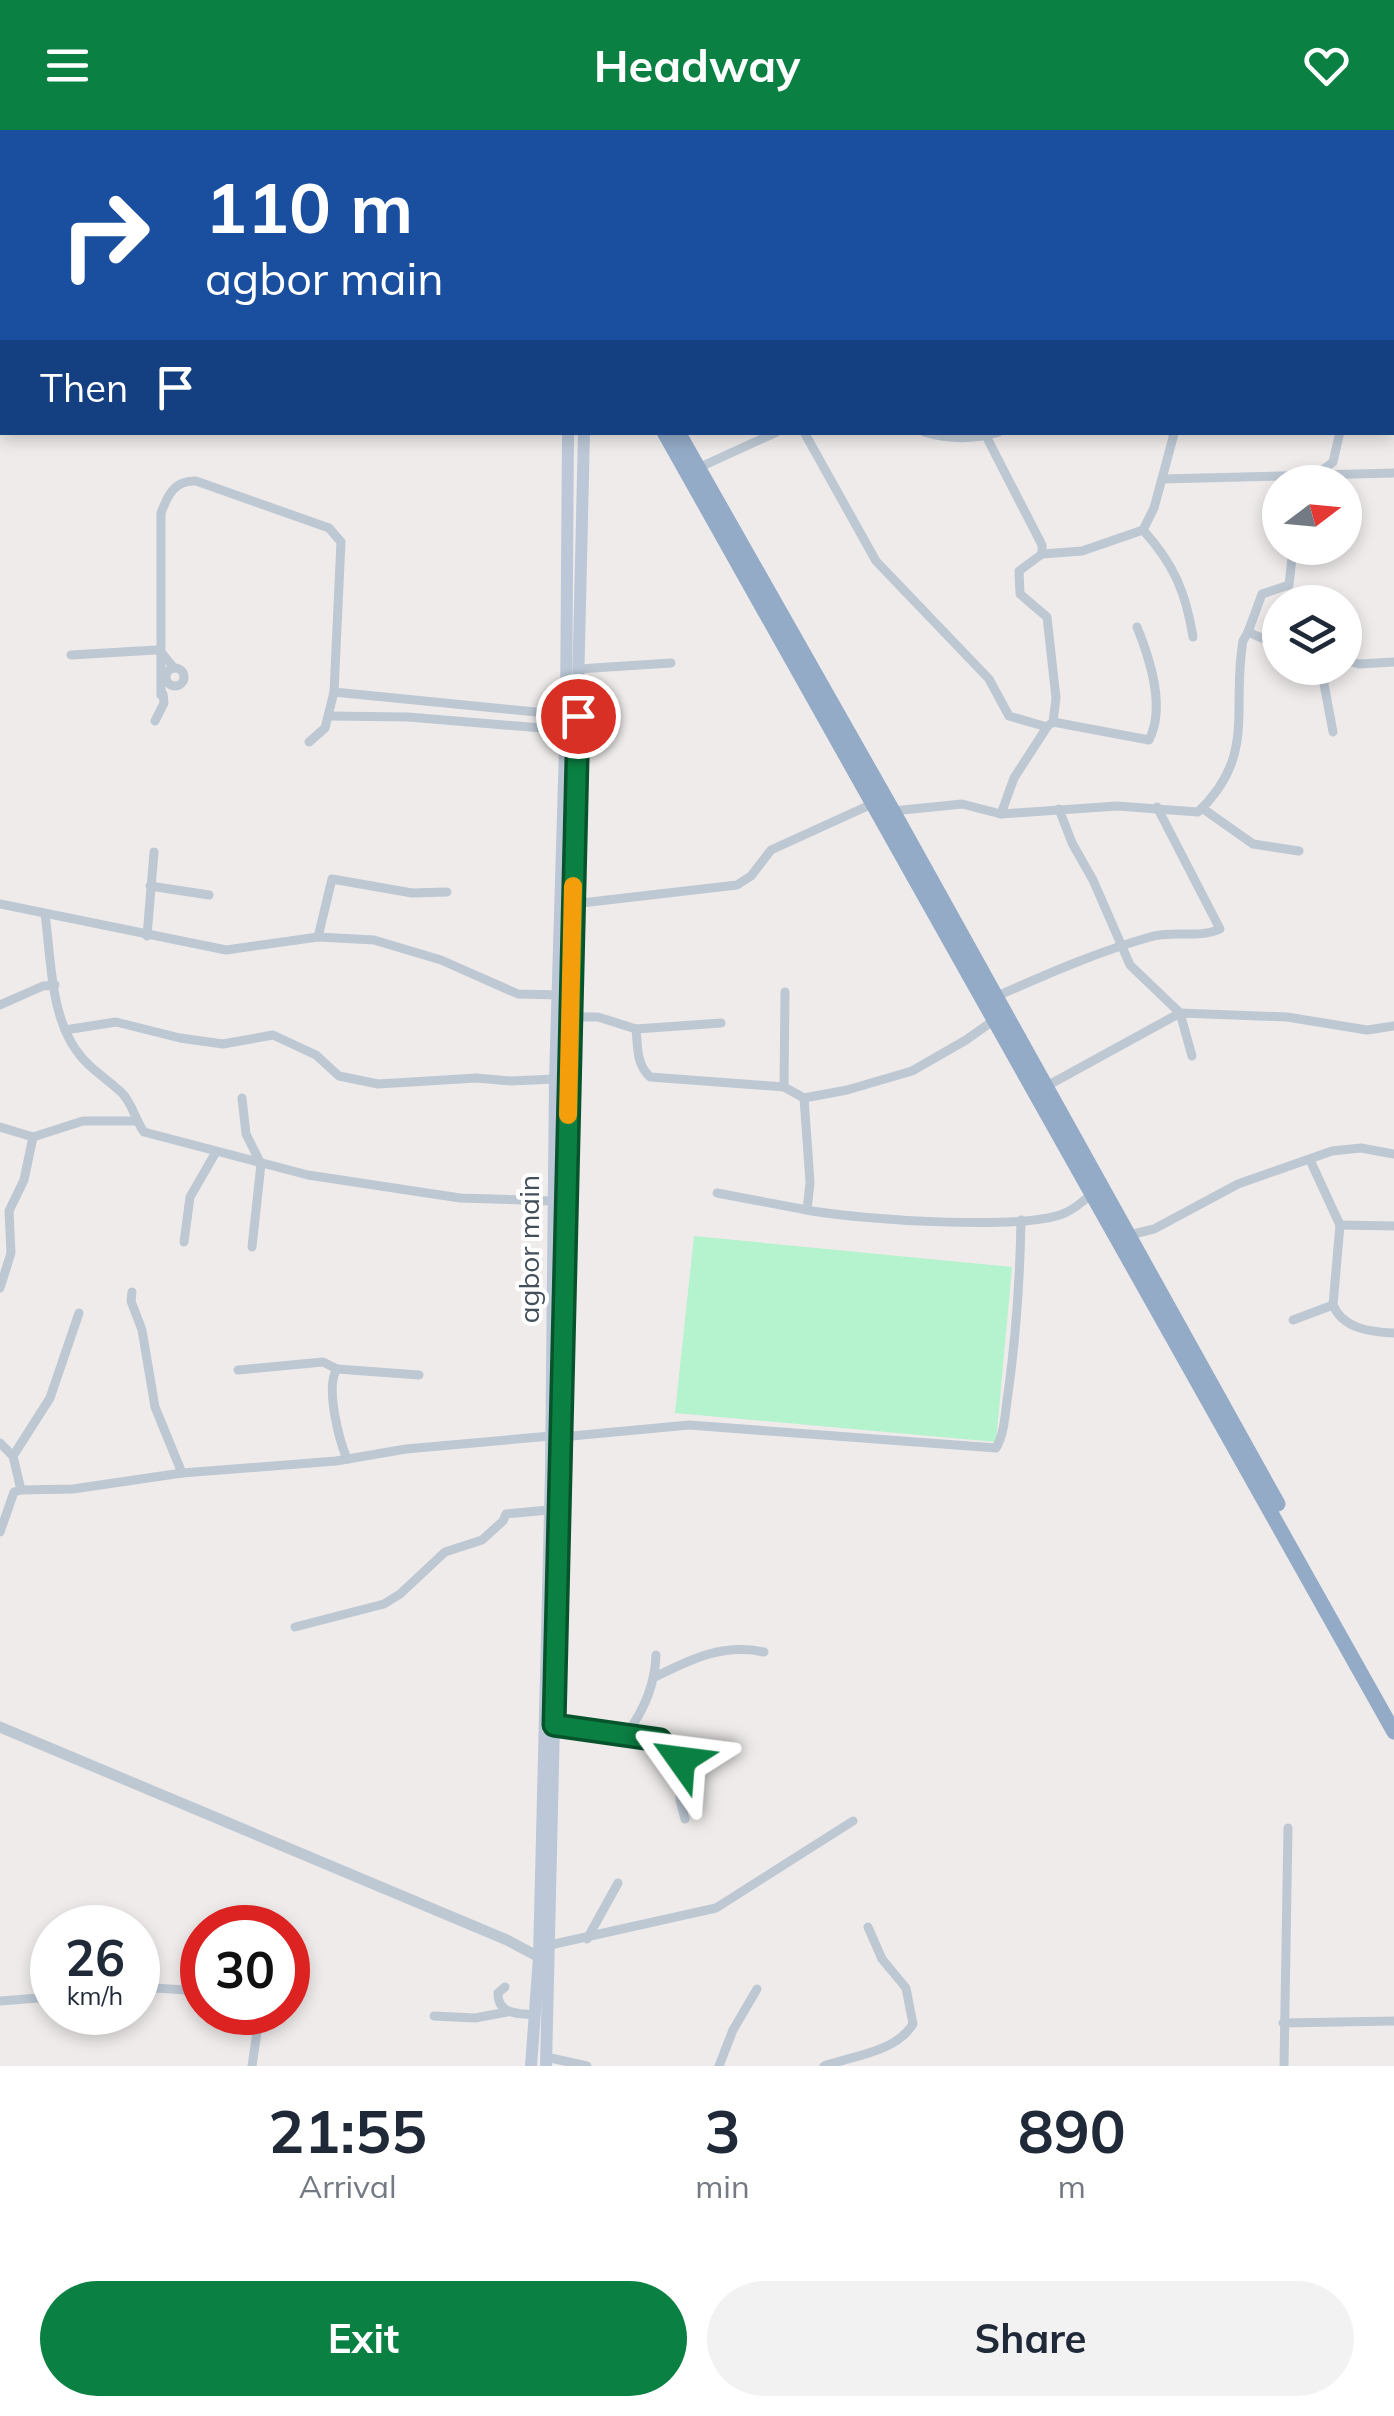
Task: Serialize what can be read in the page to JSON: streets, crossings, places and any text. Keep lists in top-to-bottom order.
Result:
{
  "streets": {
    "main road": ["agbor main"]
  },
  "north": "right",
  "page": {
    "header": "Headway",
    "turn": ["110 m", "agbor main"],
    "then": "Then",
    "speed": "26 km/h",
    "limit": "30",
    "eta": [
      "21:55",
      "Arrival",
      "3",
      "min",
      "890",
      "m"
    ],
    "buttons": ["Exit", "Share"]
  }
}
